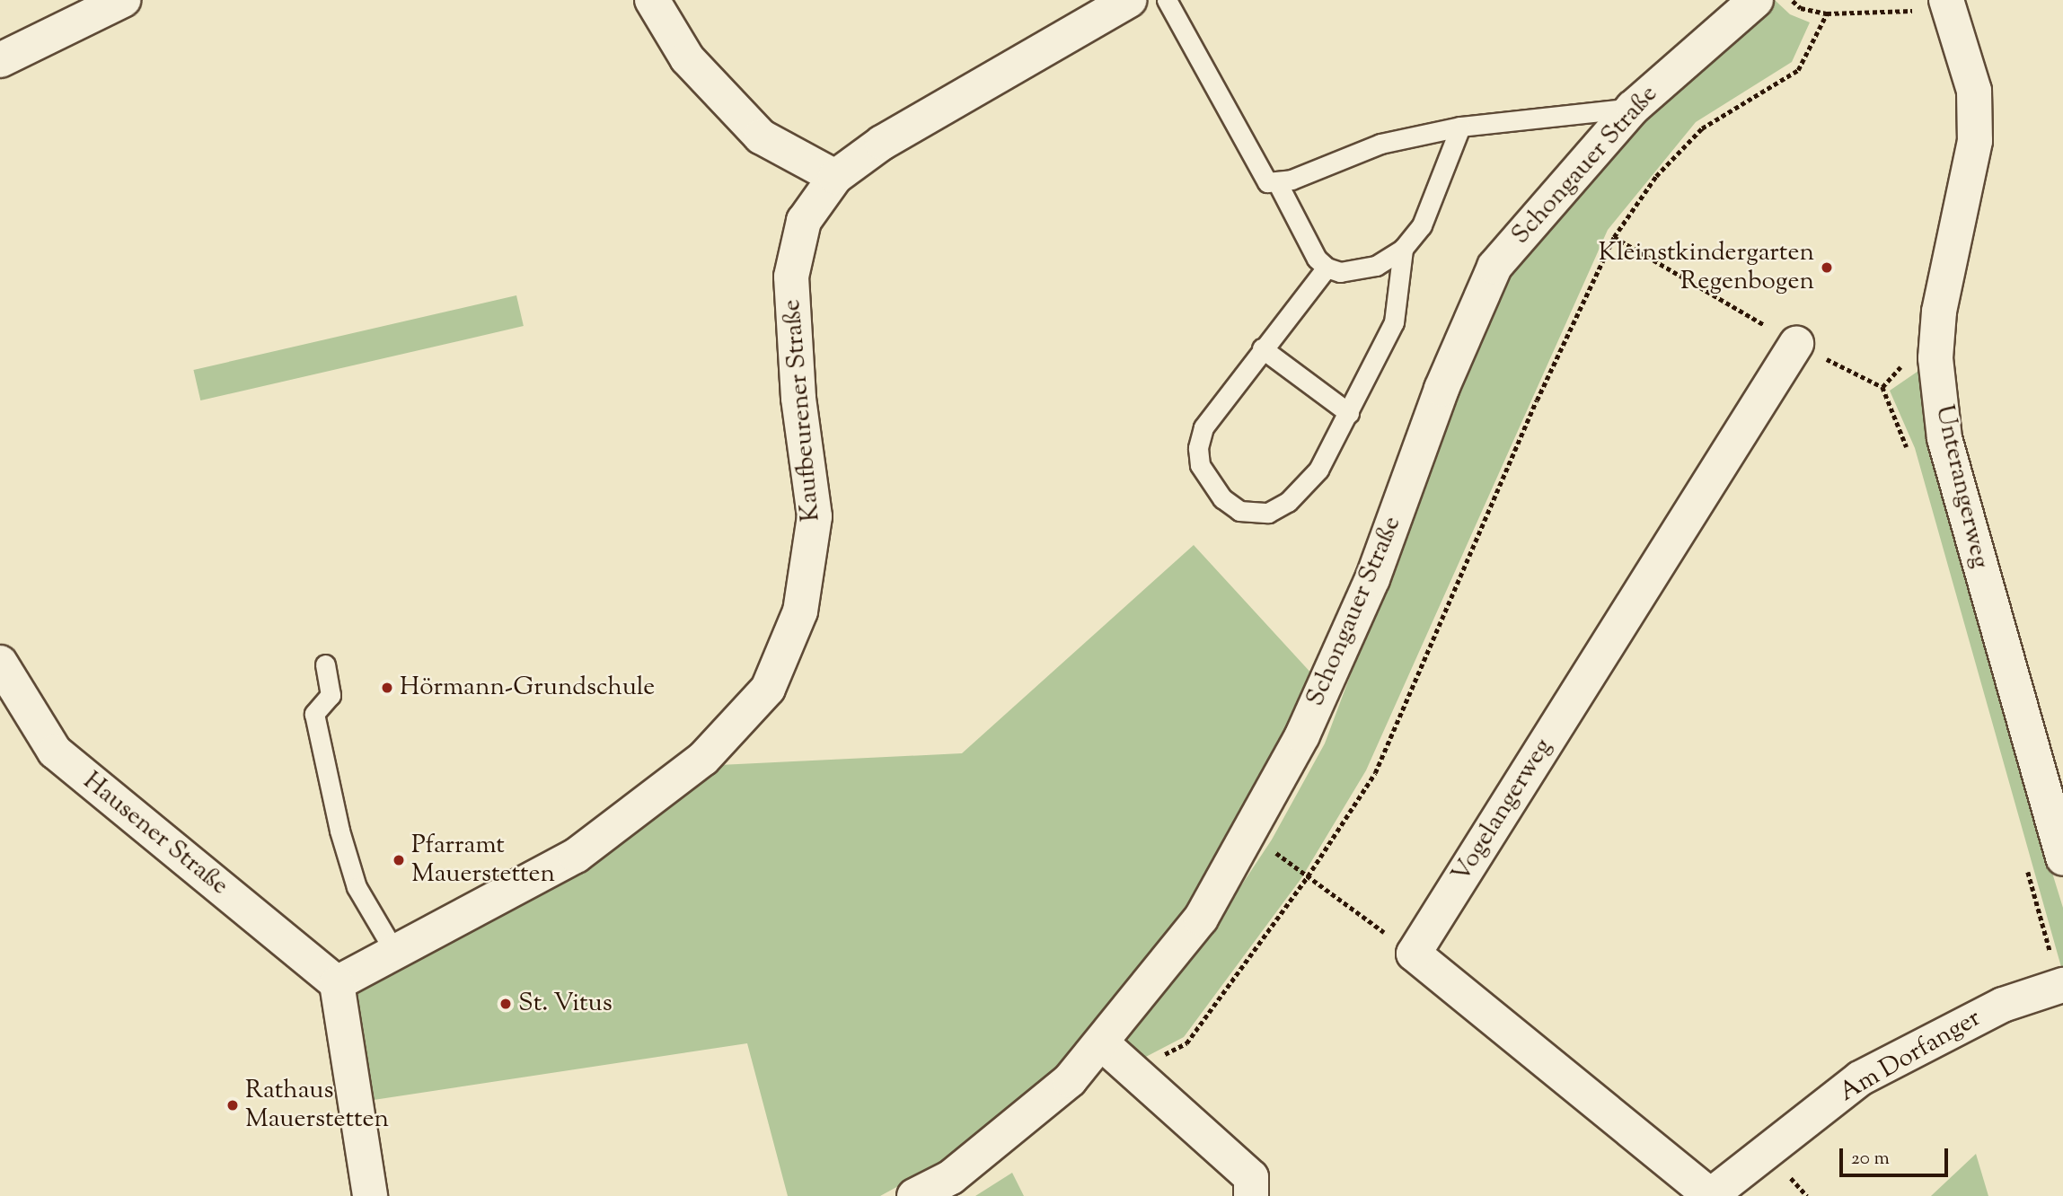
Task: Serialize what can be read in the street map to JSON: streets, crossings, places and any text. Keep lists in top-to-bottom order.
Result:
{
  "streets": {
    "street": [
      "Schongauer Straße",
      "Kaufbeurener Straße",
      "Unterangerweg",
      "Vogelangerweg",
      "Hausener Straße",
      "Am Dorfanger"
    ]
  },
  "crossings": [
    ["Kaufbeurener Straße", "Hausener Straße"]
  ],
  "places": [
    "Kleinstkindergarten Regenbogen",
    "Hörmann-Grundschule",
    "Pfarramt Mauerstetten",
    "St. Vitus",
    "Rathaus Mauerstetten"
  ],
  "scale_bar": "20 m"
}
